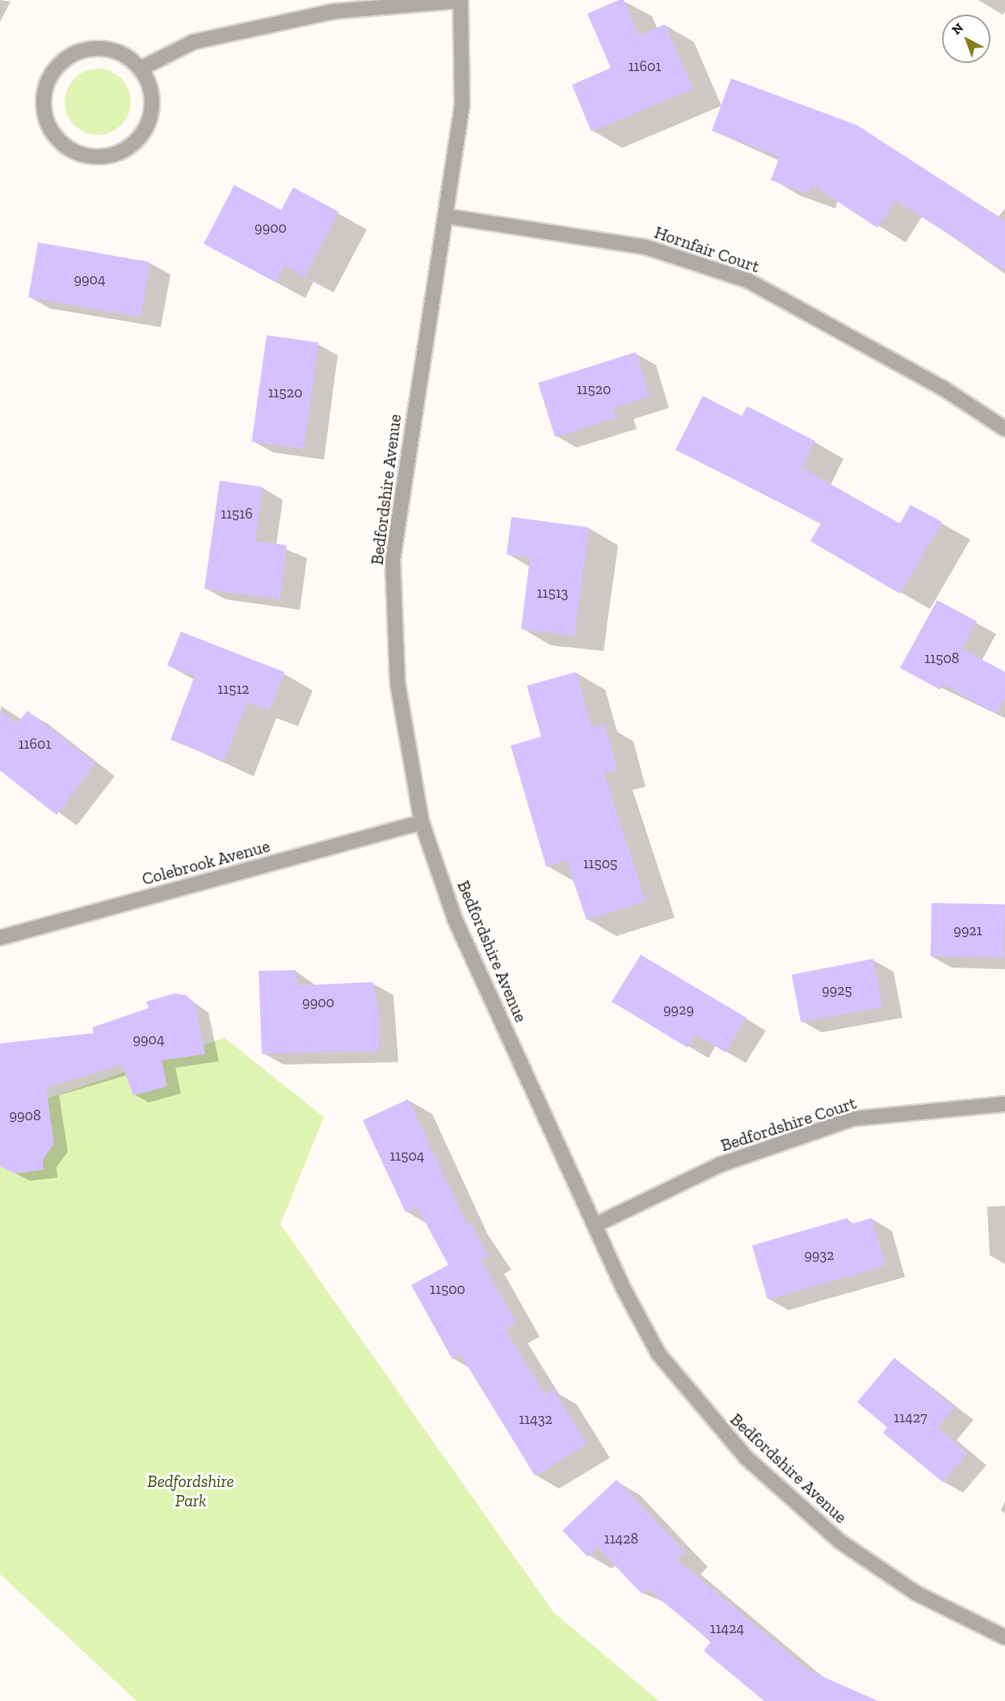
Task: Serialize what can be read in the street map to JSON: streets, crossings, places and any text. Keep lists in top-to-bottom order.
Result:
{
  "streets": {
    "street": [
      "Hornfair Court",
      "Bedfordshire Avenue",
      "Colebrook Avenue",
      "Bedfordshire Court"
    ]
  },
  "crossings": [
    ["Hornfair Court", "Bedfordshire Avenue"],
    ["Bedfordshire Avenue", "Colebrook Avenue"],
    ["Bedfordshire Avenue", "Bedfordshire Court"]
  ],
  "parks": ["Bedfordshire Park"],
  "house_numbers": [
    "11601",
    "9900",
    "9904",
    "11520",
    "11520",
    "11516",
    "11513",
    "11508",
    "11512",
    "11601",
    "11505",
    "9921",
    "9925",
    "9900",
    "9929",
    "9904",
    "9908",
    "11504",
    "9932",
    "11500",
    "11427",
    "11432",
    "11428",
    "11424"
  ],
  "north": "top left"
}
